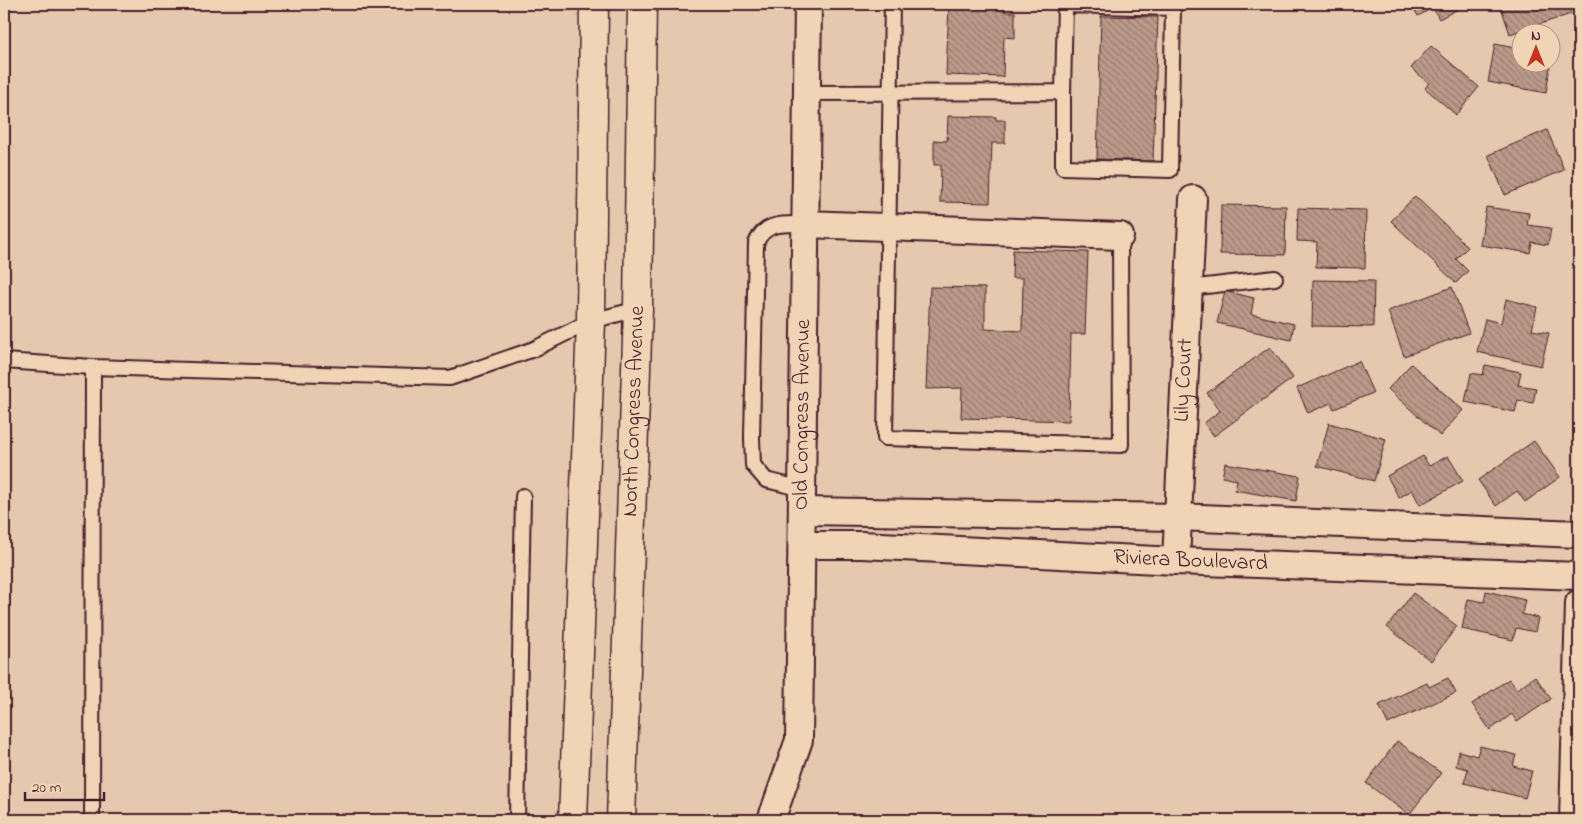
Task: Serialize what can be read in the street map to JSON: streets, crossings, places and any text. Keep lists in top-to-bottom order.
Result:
{
  "streets": {
    "street": [
      "Lily Court",
      "North Congress Avenue",
      "Old Congress Avenue",
      "Riviera Boulevard"
    ]
  },
  "crossings": [
    ["Lily Court", "Riviera Boulevard"],
    ["Old Congress Avenue", "Riviera Boulevard"]
  ],
  "scale_bar": "20 m",
  "north": "top"
}
